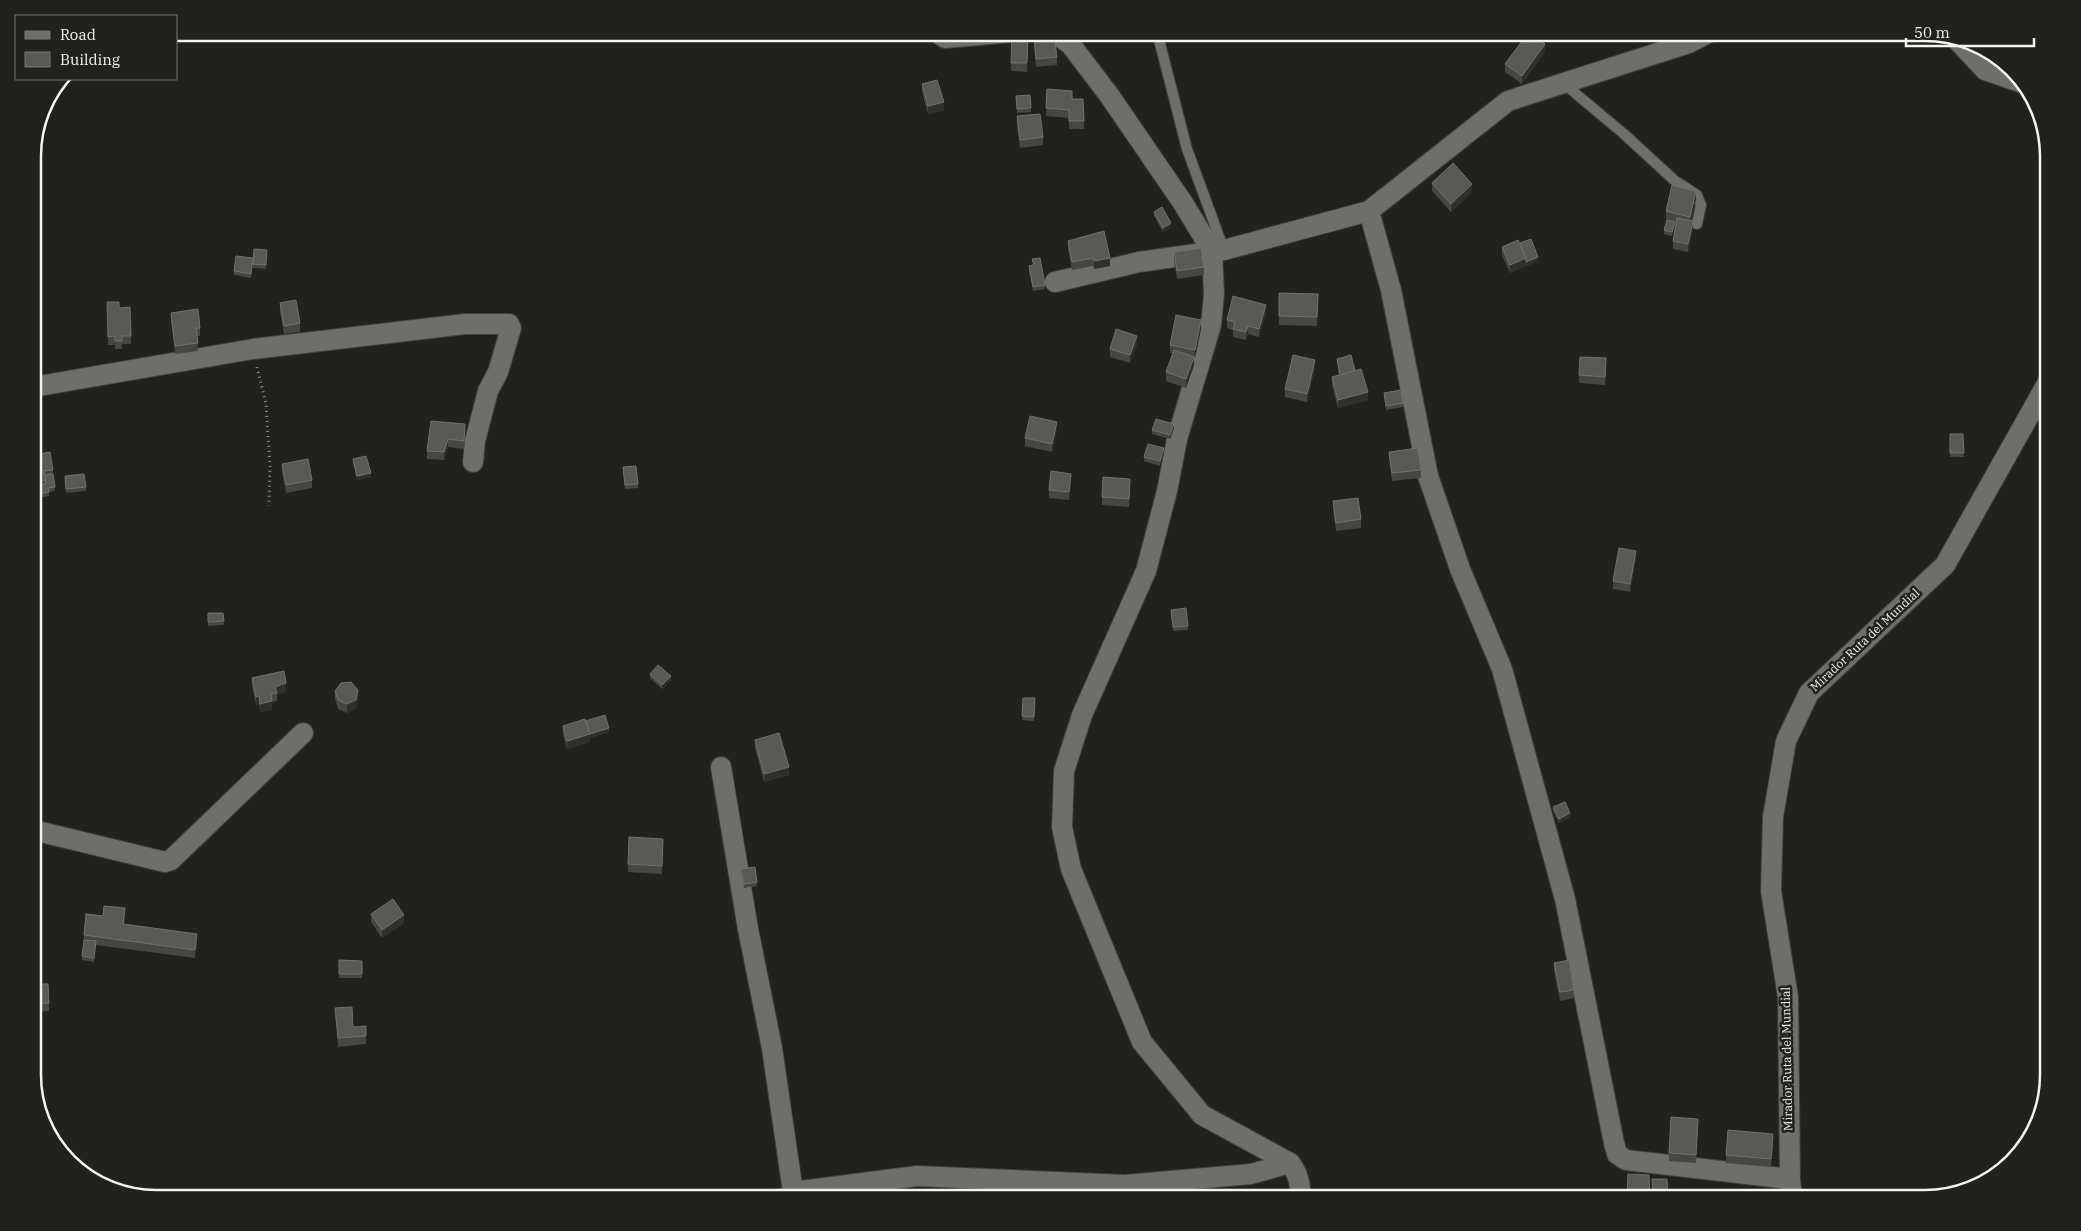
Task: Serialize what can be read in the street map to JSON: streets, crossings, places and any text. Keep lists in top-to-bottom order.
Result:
{
  "streets": {
    "street": ["Mirador Ruta del Mundial"]
  },
  "legend": ["Road", "Building"],
  "scale_bar": "50 m"
}
